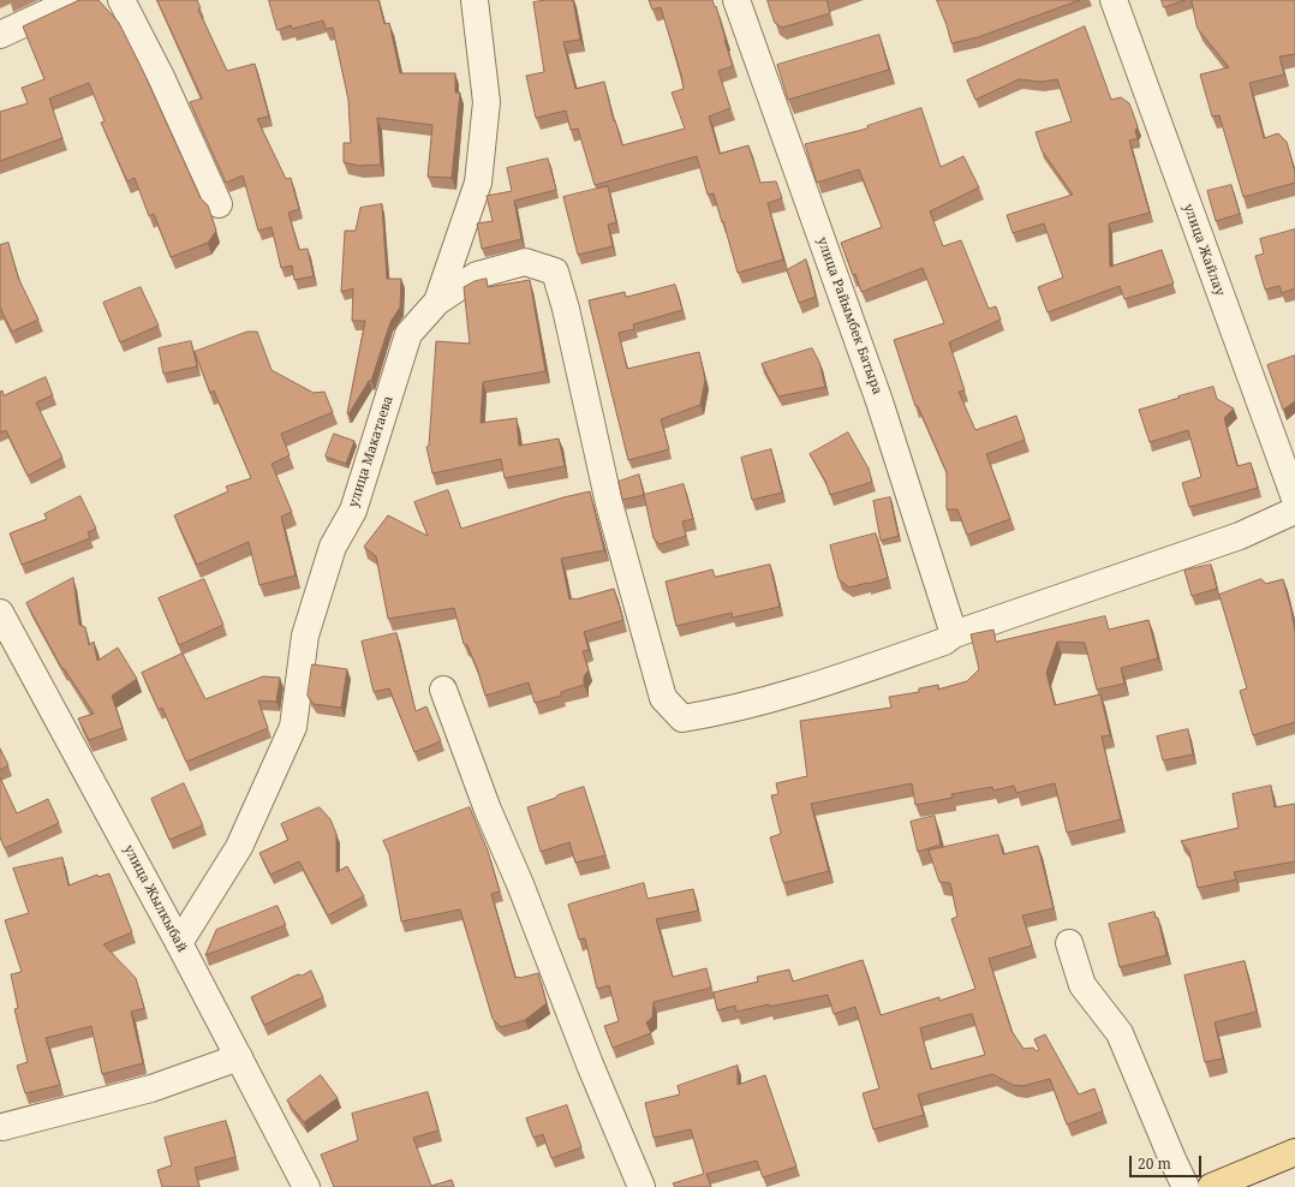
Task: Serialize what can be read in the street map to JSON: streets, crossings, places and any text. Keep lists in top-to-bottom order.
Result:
{
  "streets": {
    "street": [
      "улица Жайлау",
      "улица Райымбек Батыра",
      "улица Макатаева",
      "улица Жылкыбай"
    ]
  },
  "crossings": [
    ["улица Макатаева", "улица Жылкыбай"]
  ],
  "scale_bar": "20 m"
}
